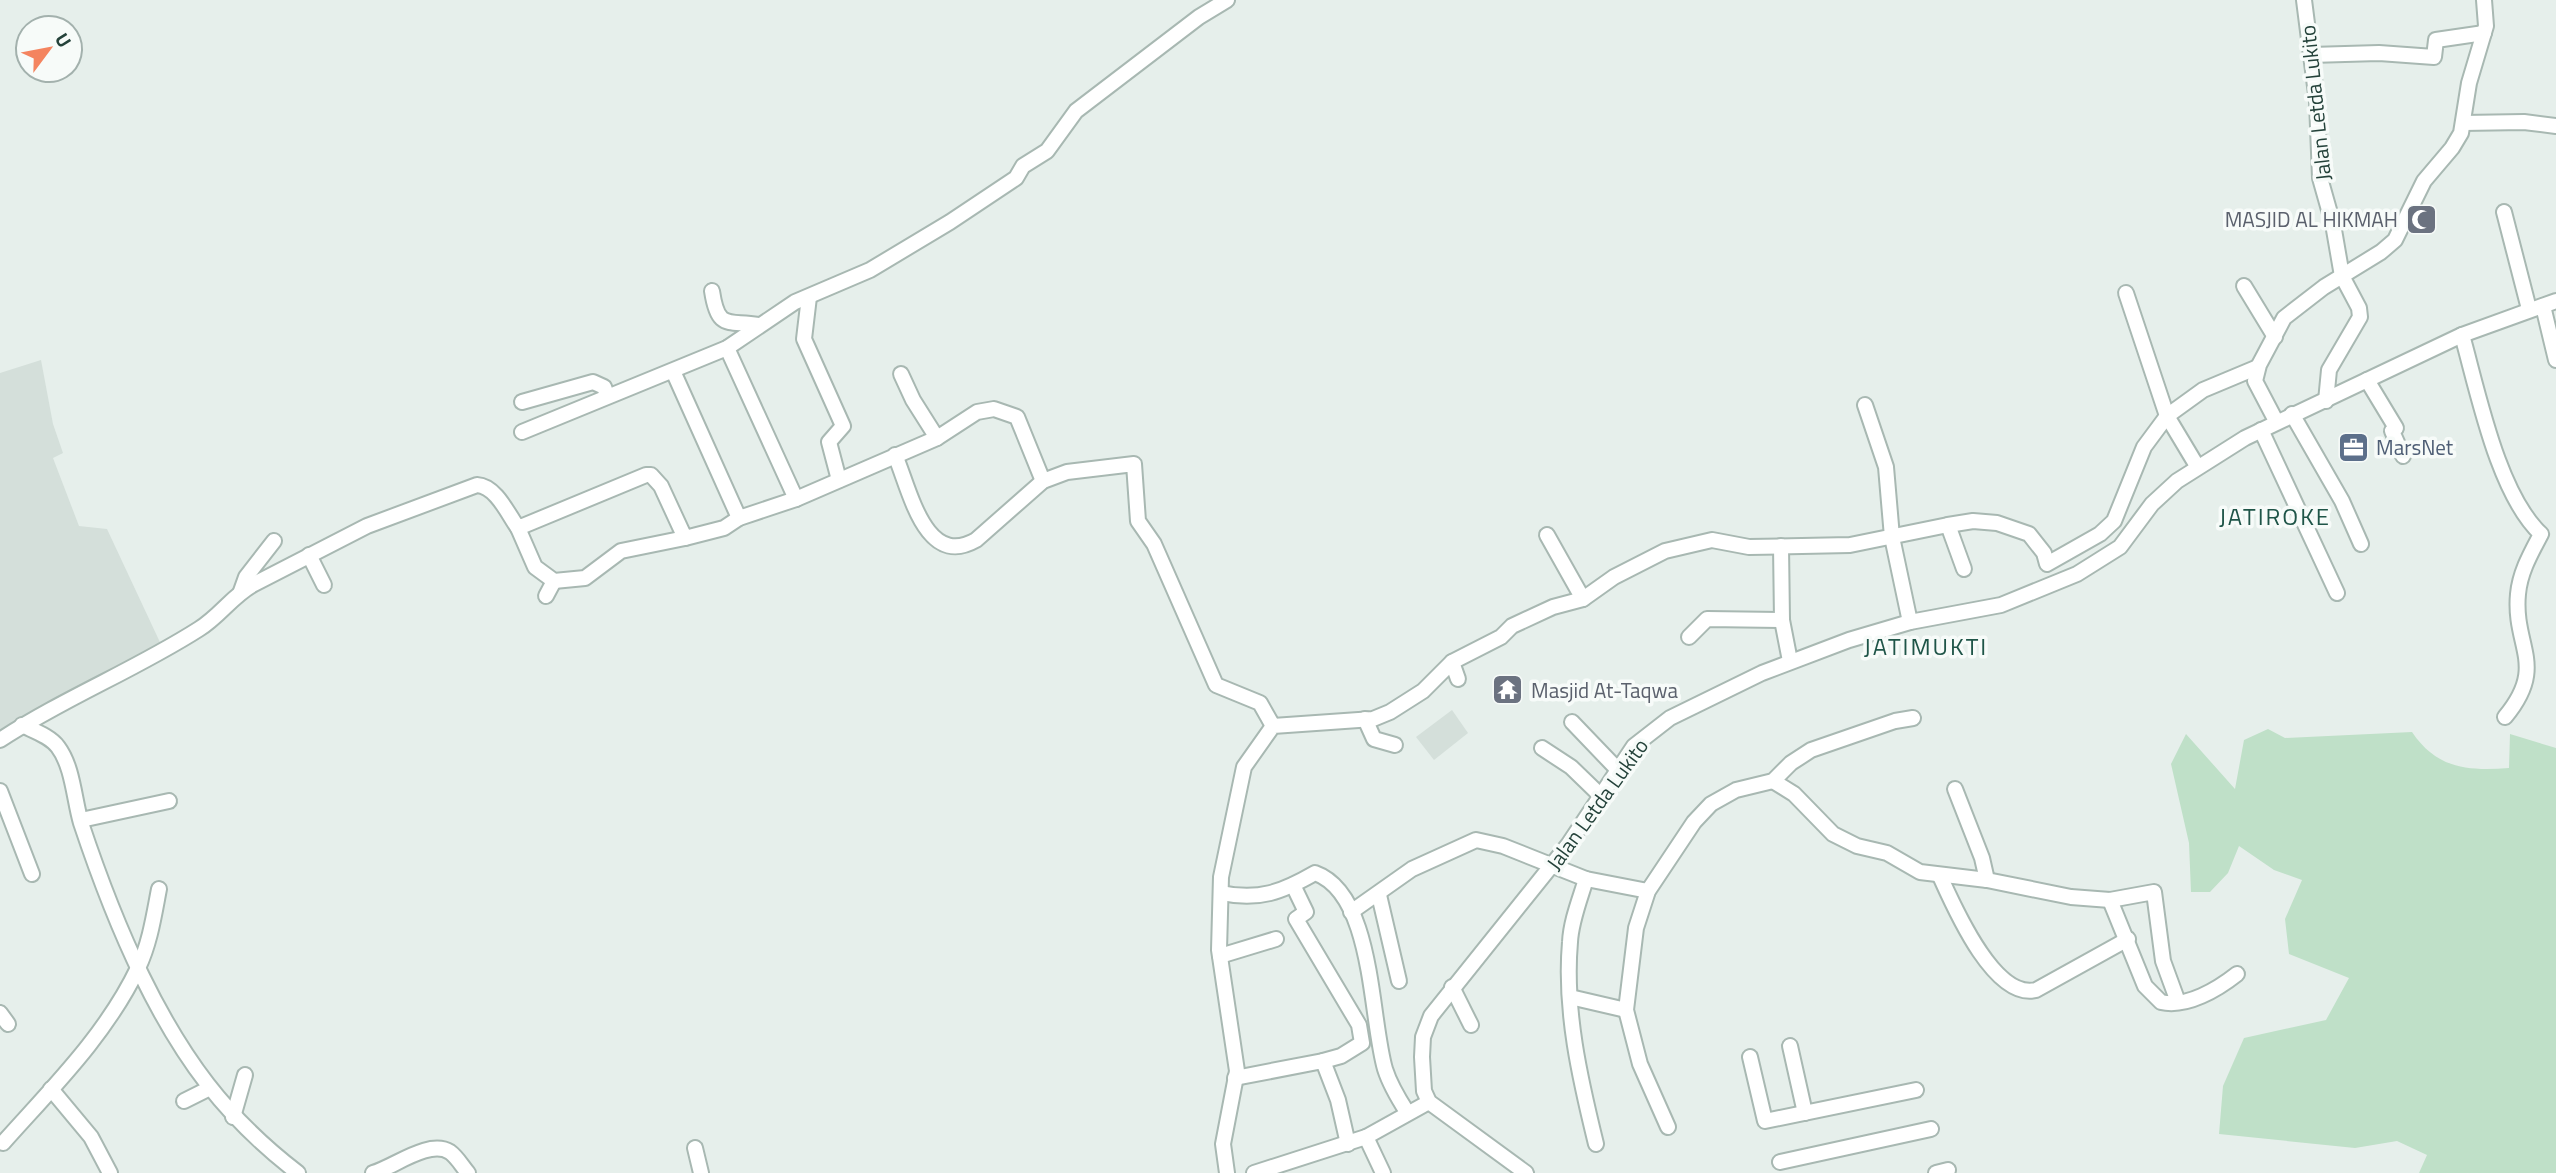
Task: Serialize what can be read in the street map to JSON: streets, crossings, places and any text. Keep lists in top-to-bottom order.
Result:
{
  "streets": {
    "street": ["Jalan Letda Lukito"]
  },
  "districts": ["JATIROKE", "JATIMUKTI"],
  "places": {
    "mosque": ["MASJID AL HIKMAH"],
    "office": ["MarsNet"],
    "temple": ["Masjid At-Taqwa"]
  },
  "north": "top right"
}
